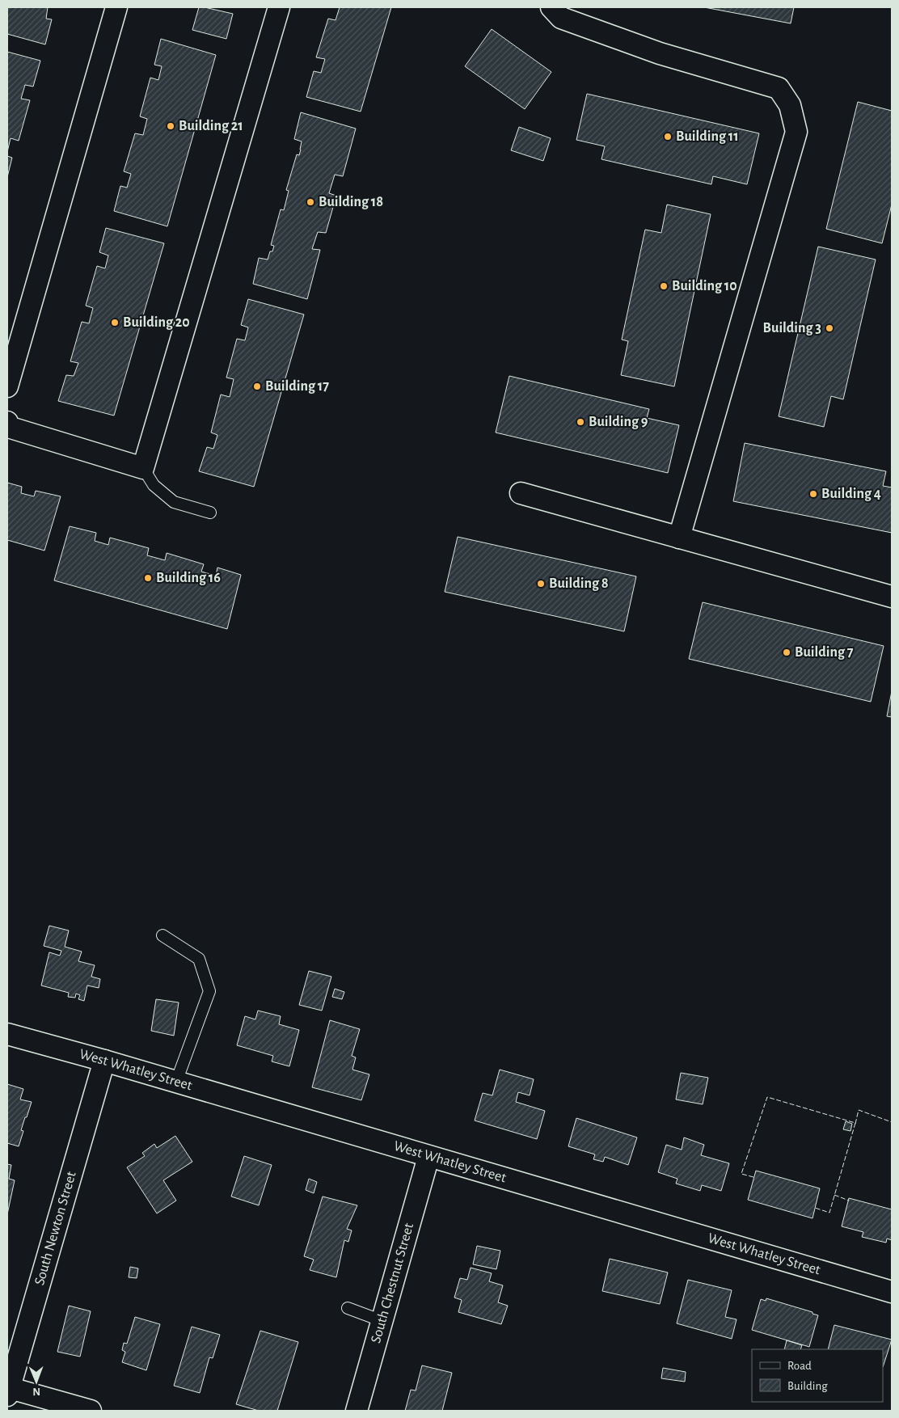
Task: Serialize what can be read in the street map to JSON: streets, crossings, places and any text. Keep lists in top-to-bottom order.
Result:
{
  "streets": {
    "street": ["West Whatley Street", "South Newton Street", "South Chestnut Street"]
  },
  "crossings": [
    ["West Whatley Street", "South Newton Street"],
    ["West Whatley Street", "South Chestnut Street"]
  ],
  "places": [
    "Building 21",
    "Building 11",
    "Building 18",
    "Building 10",
    "Building 20",
    "Building 3",
    "Building 17",
    "Building 9",
    "Building 4",
    "Building 16",
    "Building 8",
    "Building 7"
  ],
  "legend": ["Road", "Building"],
  "north": "bottom"
}
